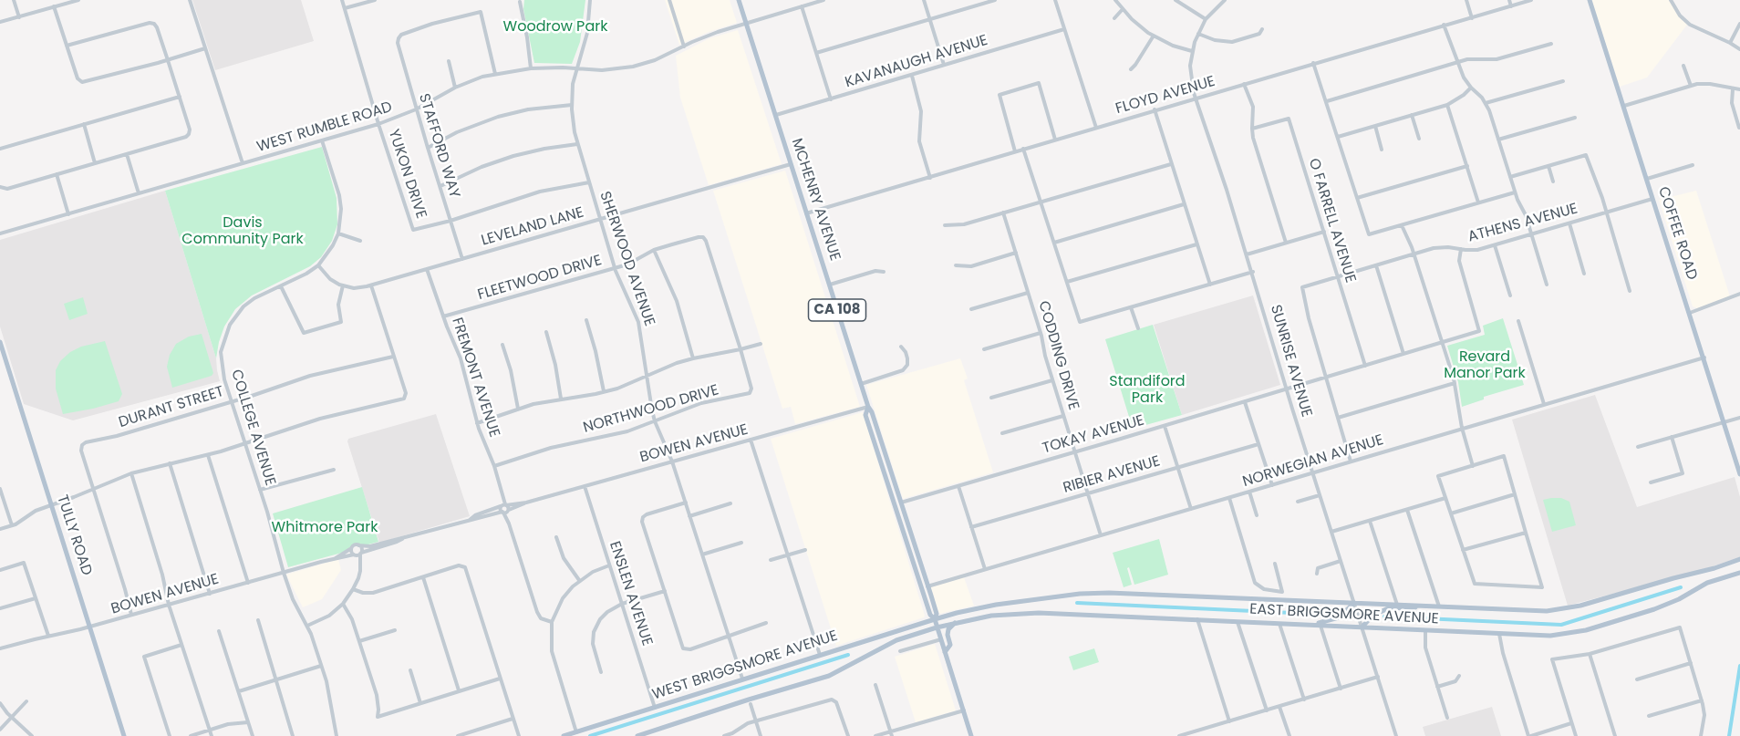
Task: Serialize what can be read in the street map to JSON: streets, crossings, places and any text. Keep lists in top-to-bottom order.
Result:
{
  "streets": {
    "main road": [
      "MCHENRY AVENUE",
      "COFFEE ROAD",
      "CA 108",
      "TULLY ROAD",
      "EAST BRIGGSMORE AVENUE",
      "WEST BRIGGSMORE AVENUE"
    ],
    "street": [
      "KAVANAUGH AVENUE",
      "FLOYD AVENUE",
      "WEST RUMBLE ROAD",
      "STAFFORD WAY",
      "YUKON DRIVE",
      "O FARRELL AVENUE",
      "ATHENS AVENUE",
      "LEVELAND LANE",
      "SHERWOOD AVENUE",
      "FLEETWOOD DRIVE",
      "CODDING DRIVE",
      "SUNRISE AVENUE",
      "FREMONT AVENUE",
      "DURANT STREET",
      "NORTHWOOD DRIVE",
      "COLLEGE AVENUE",
      "TOKAY AVENUE",
      "BOWEN AVENUE",
      "NORWEGIAN AVENUE",
      "RIBIER AVENUE",
      "ENSLEN AVENUE"
    ]
  },
  "crossings": [
    ["KAVANAUGH AVENUE", "MCHENRY AVENUE"],
    ["FLOYD AVENUE", "MCHENRY AVENUE"],
    ["FLOYD AVENUE", "SUNRISE AVENUE"],
    ["WEST RUMBLE ROAD", "STAFFORD WAY"],
    ["WEST RUMBLE ROAD", "YUKON DRIVE"],
    ["WEST RUMBLE ROAD", "MCHENRY AVENUE"],
    ["WEST RUMBLE ROAD", "SHERWOOD AVENUE"],
    ["WEST RUMBLE ROAD", "COLLEGE AVENUE"],
    ["STAFFORD WAY", "YUKON DRIVE"],
    ["STAFFORD WAY", "LEVELAND LANE"],
    ["MCHENRY AVENUE", "LEVELAND LANE"],
    ["MCHENRY AVENUE", "TOKAY AVENUE"],
    ["MCHENRY AVENUE", "BOWEN AVENUE"],
    ["MCHENRY AVENUE", "NORWEGIAN AVENUE"],
    ["MCHENRY AVENUE", "EAST BRIGGSMORE AVENUE"],
    ["MCHENRY AVENUE", "WEST BRIGGSMORE AVENUE"],
    ["O FARRELL AVENUE", "ATHENS AVENUE"],
    ["O FARRELL AVENUE", "TOKAY AVENUE"],
    ["ATHENS AVENUE", "COFFEE ROAD"],
    ["ATHENS AVENUE", "TOKAY AVENUE"],
    ["LEVELAND LANE", "SHERWOOD AVENUE"],
    ["LEVELAND LANE", "FREMONT AVENUE"],
    ["COFFEE ROAD", "NORWEGIAN AVENUE"],
    ["SHERWOOD AVENUE", "FLEETWOOD DRIVE"],
    ["SHERWOOD AVENUE", "NORTHWOOD DRIVE"],
    ["SHERWOOD AVENUE", "BOWEN AVENUE"],
    ["SHERWOOD AVENUE", "WEST BRIGGSMORE AVENUE"],
    ["FLEETWOOD DRIVE", "FREMONT AVENUE"],
    ["FLEETWOOD DRIVE", "NORTHWOOD DRIVE"],
    ["CODDING DRIVE", "TOKAY AVENUE"],
    ["CODDING DRIVE", "NORWEGIAN AVENUE"],
    ["CODDING DRIVE", "RIBIER AVENUE"],
    ["SUNRISE AVENUE", "TOKAY AVENUE"],
    ["SUNRISE AVENUE", "NORWEGIAN AVENUE"],
    ["SUNRISE AVENUE", "EAST BRIGGSMORE AVENUE"],
    ["FREMONT AVENUE", "NORTHWOOD DRIVE"],
    ["FREMONT AVENUE", "BOWEN AVENUE"],
    ["DURANT STREET", "COLLEGE AVENUE"],
    ["COLLEGE AVENUE", "BOWEN AVENUE"],
    ["BOWEN AVENUE", "TULLY ROAD"],
    ["BOWEN AVENUE", "ENSLEN AVENUE"],
    ["ENSLEN AVENUE", "WEST BRIGGSMORE AVENUE"],
    ["EAST BRIGGSMORE AVENUE", "WEST BRIGGSMORE AVENUE"]
  ],
  "parks": [
    "Woodrow Park",
    "Davis Community Park",
    "Revard Manor Park",
    "Standiford Park",
    "Whitmore Park"
  ]
}
